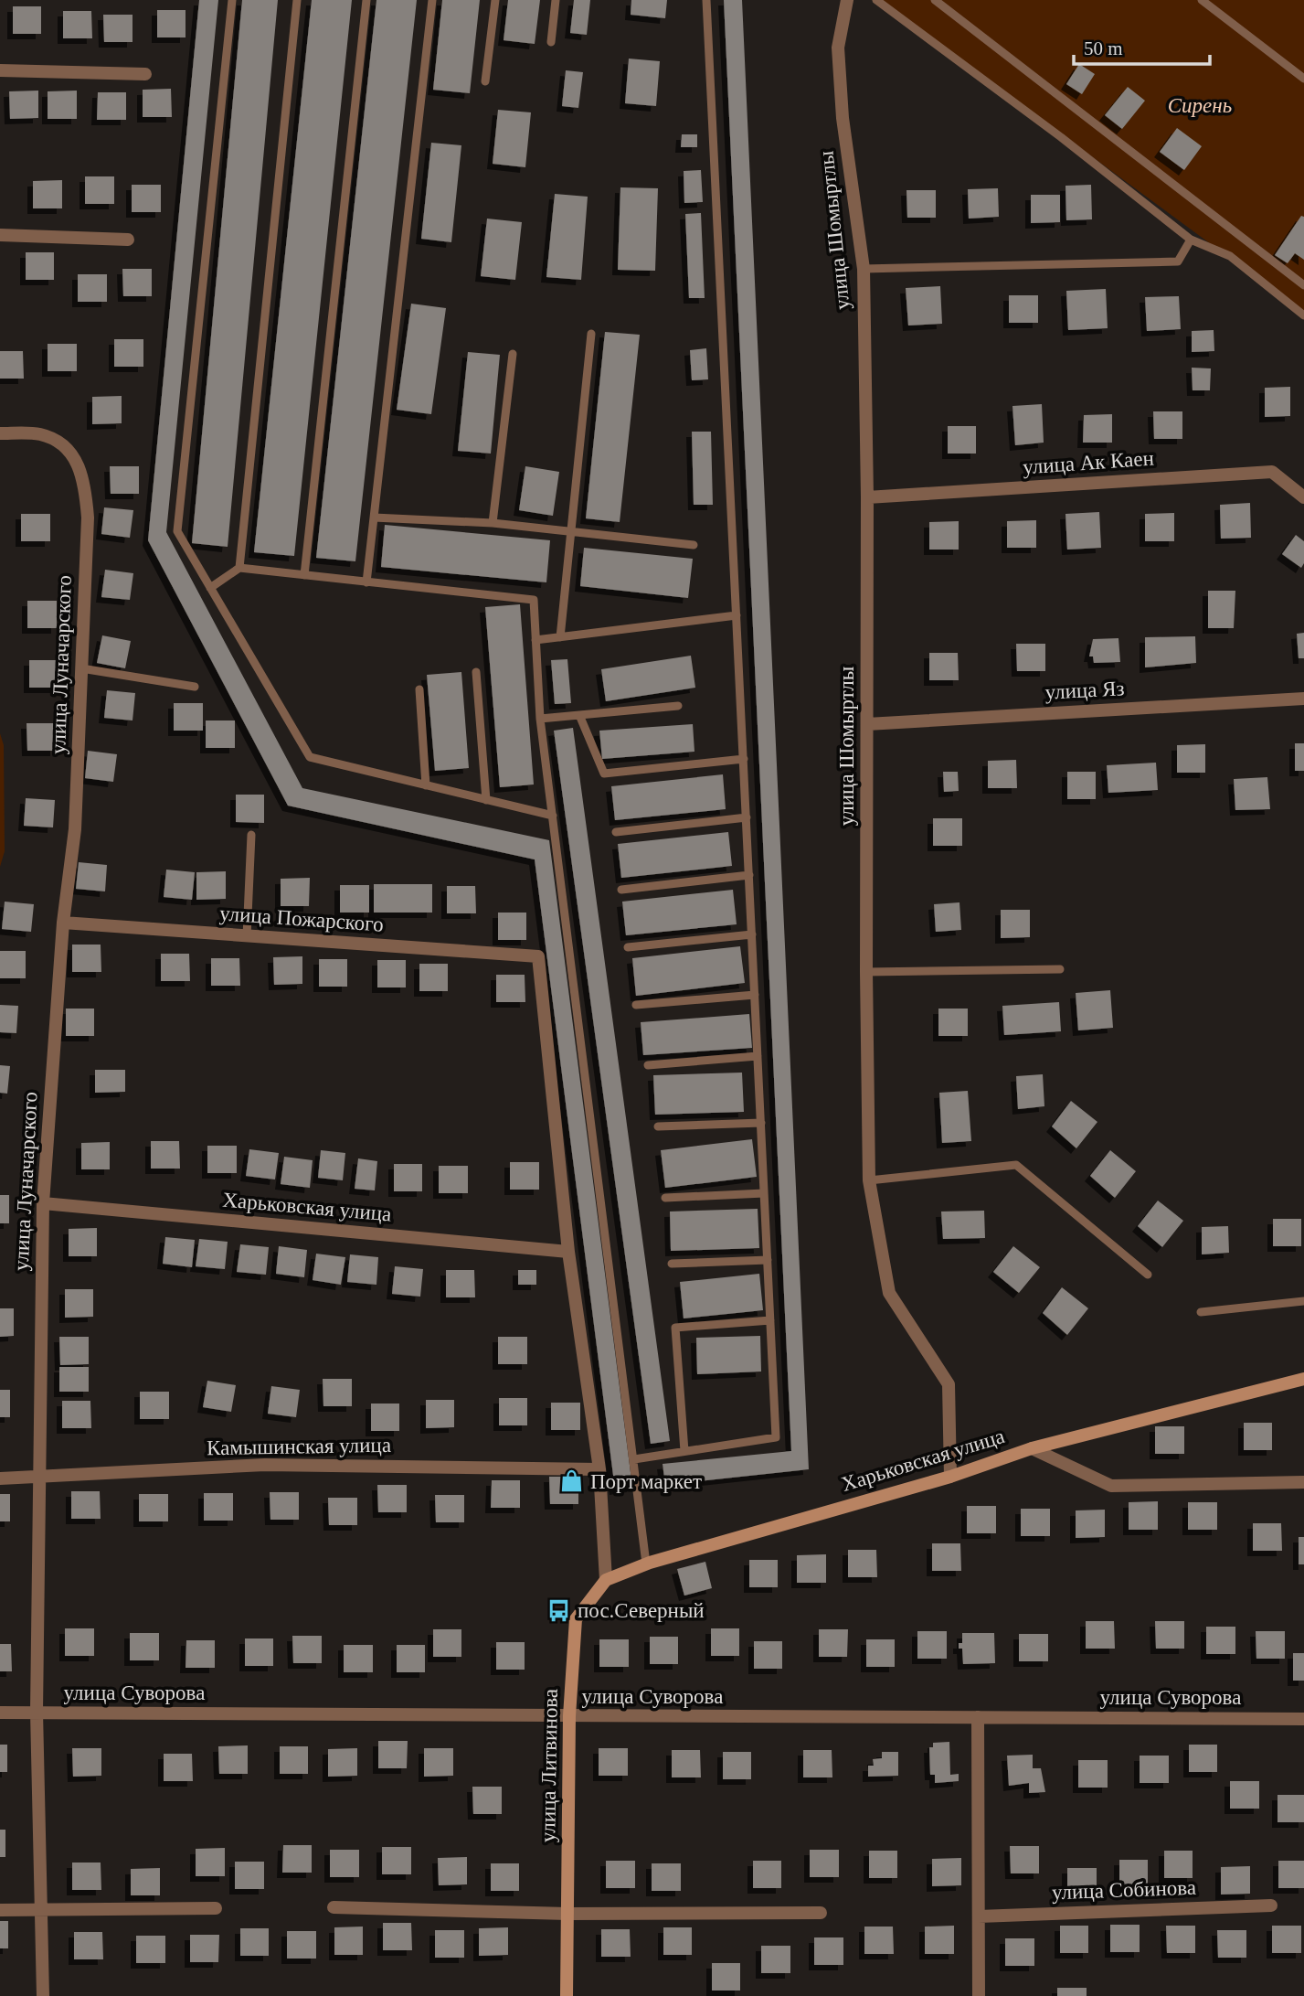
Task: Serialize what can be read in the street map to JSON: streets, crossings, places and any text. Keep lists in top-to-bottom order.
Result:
{
  "streets": {
    "street": [
      "улица Шомыртлы",
      "улица Ак Каен",
      "улица Луначарского",
      "улица Яз",
      "улица Пожарского",
      "Харьковская улица",
      "Камышинская улица",
      "улица Суворова",
      "улица Литвинова",
      "улица Собинова"
    ]
  },
  "crossings": [
    ["улица Шомыртлы", "улица Ак Каен"],
    ["улица Шомыртлы", "улица Яз"],
    ["улица Шомыртлы", "Харьковская улица"],
    ["улица Луначарского", "улица Пожарского"],
    ["улица Луначарского", "Харьковская улица"],
    ["улица Луначарского", "Камышинская улица"],
    ["улица Луначарского", "улица Суворова"],
    ["улица Пожарского", "Харьковская улица"],
    ["Харьковская улица", "улица Литвинова"],
    ["улица Суворова", "улица Литвинова"]
  ],
  "parks": ["Сирень"],
  "places": {
    "shop": ["Порт маркет"],
    "bus stop": ["пос.Северный"]
  },
  "scale_bar": "50 m"
}
